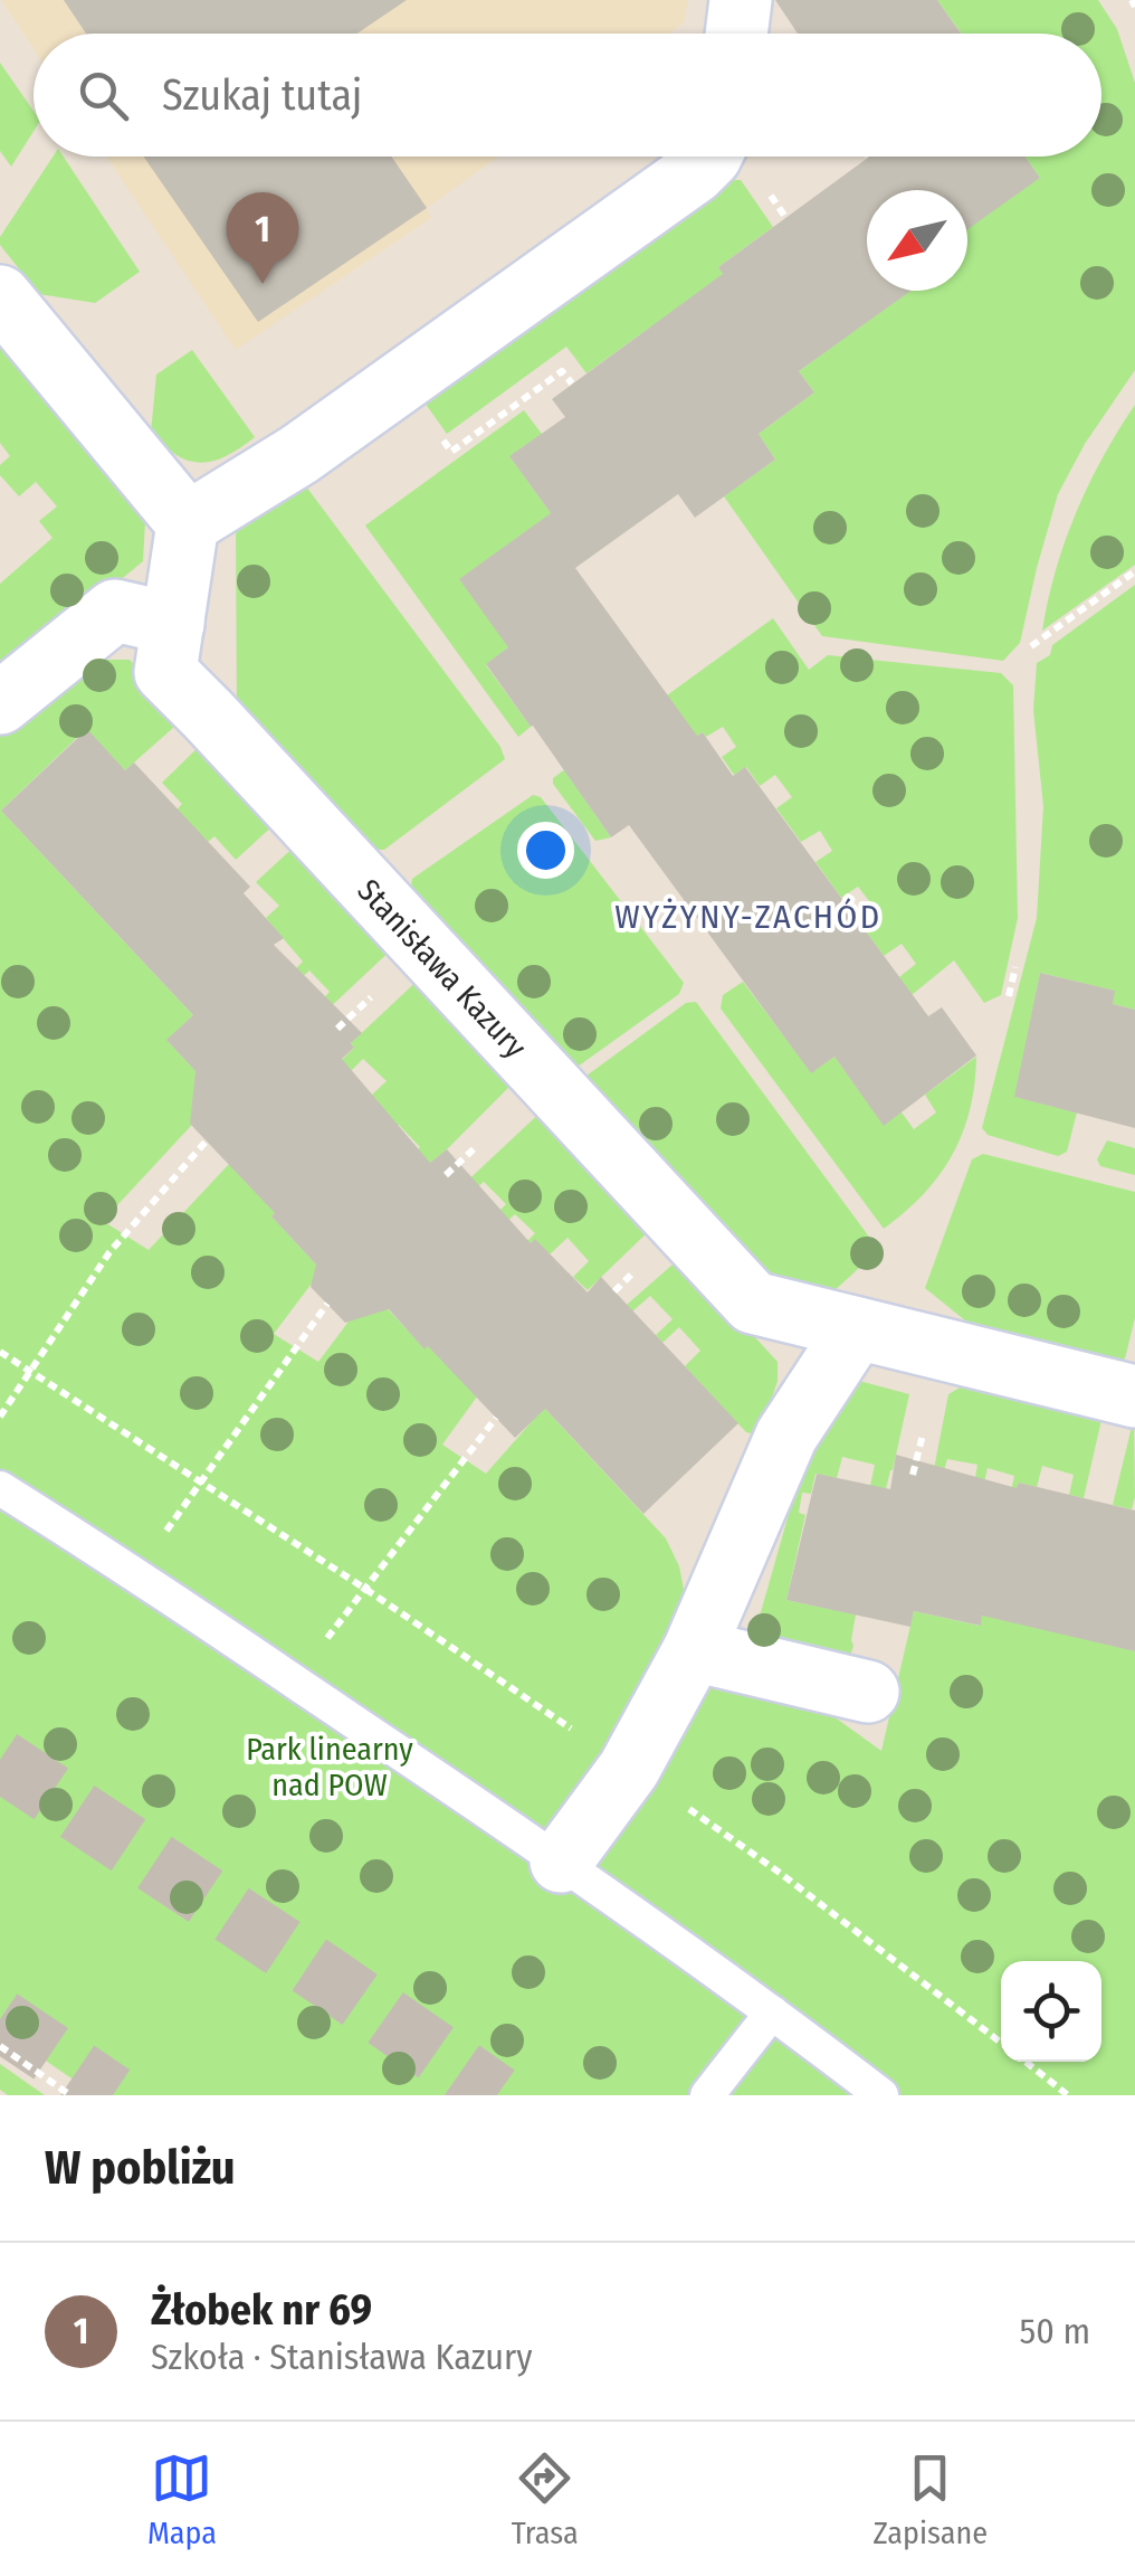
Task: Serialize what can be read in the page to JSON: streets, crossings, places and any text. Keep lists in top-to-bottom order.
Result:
{
  "streets": {
    "street": ["Stanisława Kazury"]
  },
  "districts": ["WYŻYNY-ZACHÓD"],
  "parks": ["Park linearny nad POW"],
  "north": "bottom left",
  "page": {
    "search": "Szukaj tutaj",
    "pins": "1",
    "heading": "W pobliżu",
    "list": [
      {
        "mark": "1",
        "name": "Żłobek nr 69",
        "note": "Szkoła · Stanisława Kazury",
        "value": "50 m"
      }
    ],
    "nav": ["Mapa", "Trasa", "Zapisane"]
  }
}
